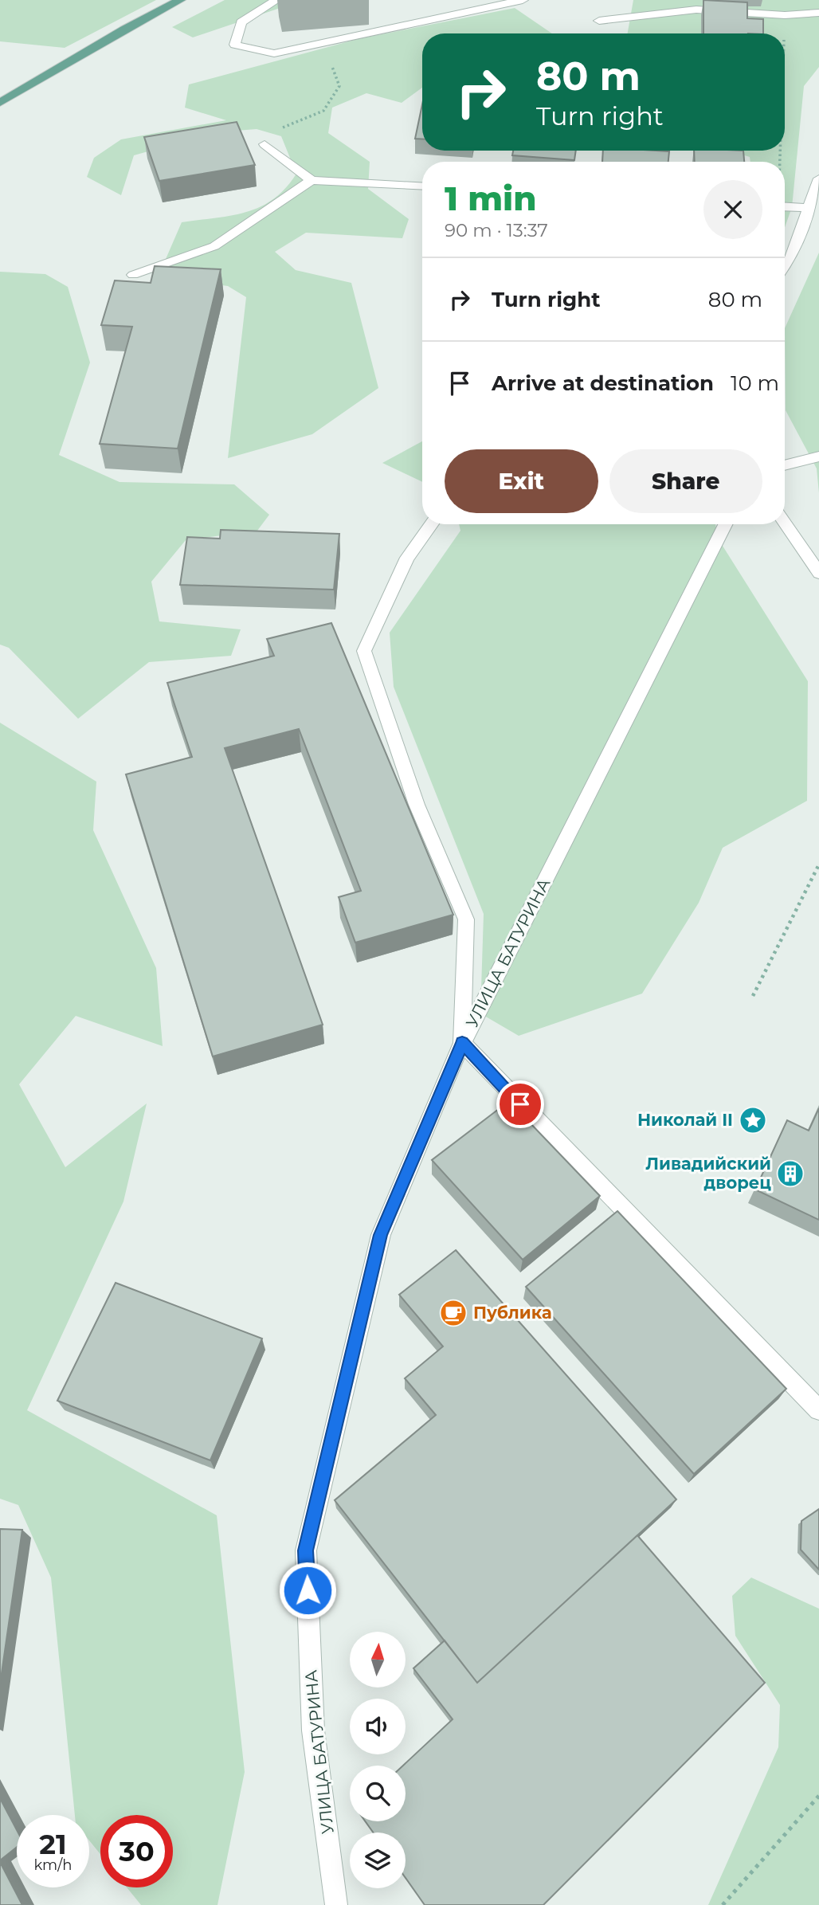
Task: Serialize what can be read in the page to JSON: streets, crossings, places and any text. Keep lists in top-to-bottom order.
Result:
{
  "streets": {
    "street": ["УЛИЦА БАТУРИНА"]
  },
  "places": {
    "place": ["Николай II"],
    "building": ["Ливадийский дворец"],
    "cafe": ["Публика"]
  },
  "north": "top",
  "page": {
    "turn": ["80 m", "Turn right"],
    "heading": ["1 min", "90 m · 13:37"],
    "list": [
      {
        "name": "Turn right",
        "value": "80 m"
      },
      {
        "name": "Arrive at destination",
        "value": "10 m"
      }
    ],
    "buttons": ["Exit", "Share"],
    "speed": "21 km/h",
    "limit": "30"
  }
}
